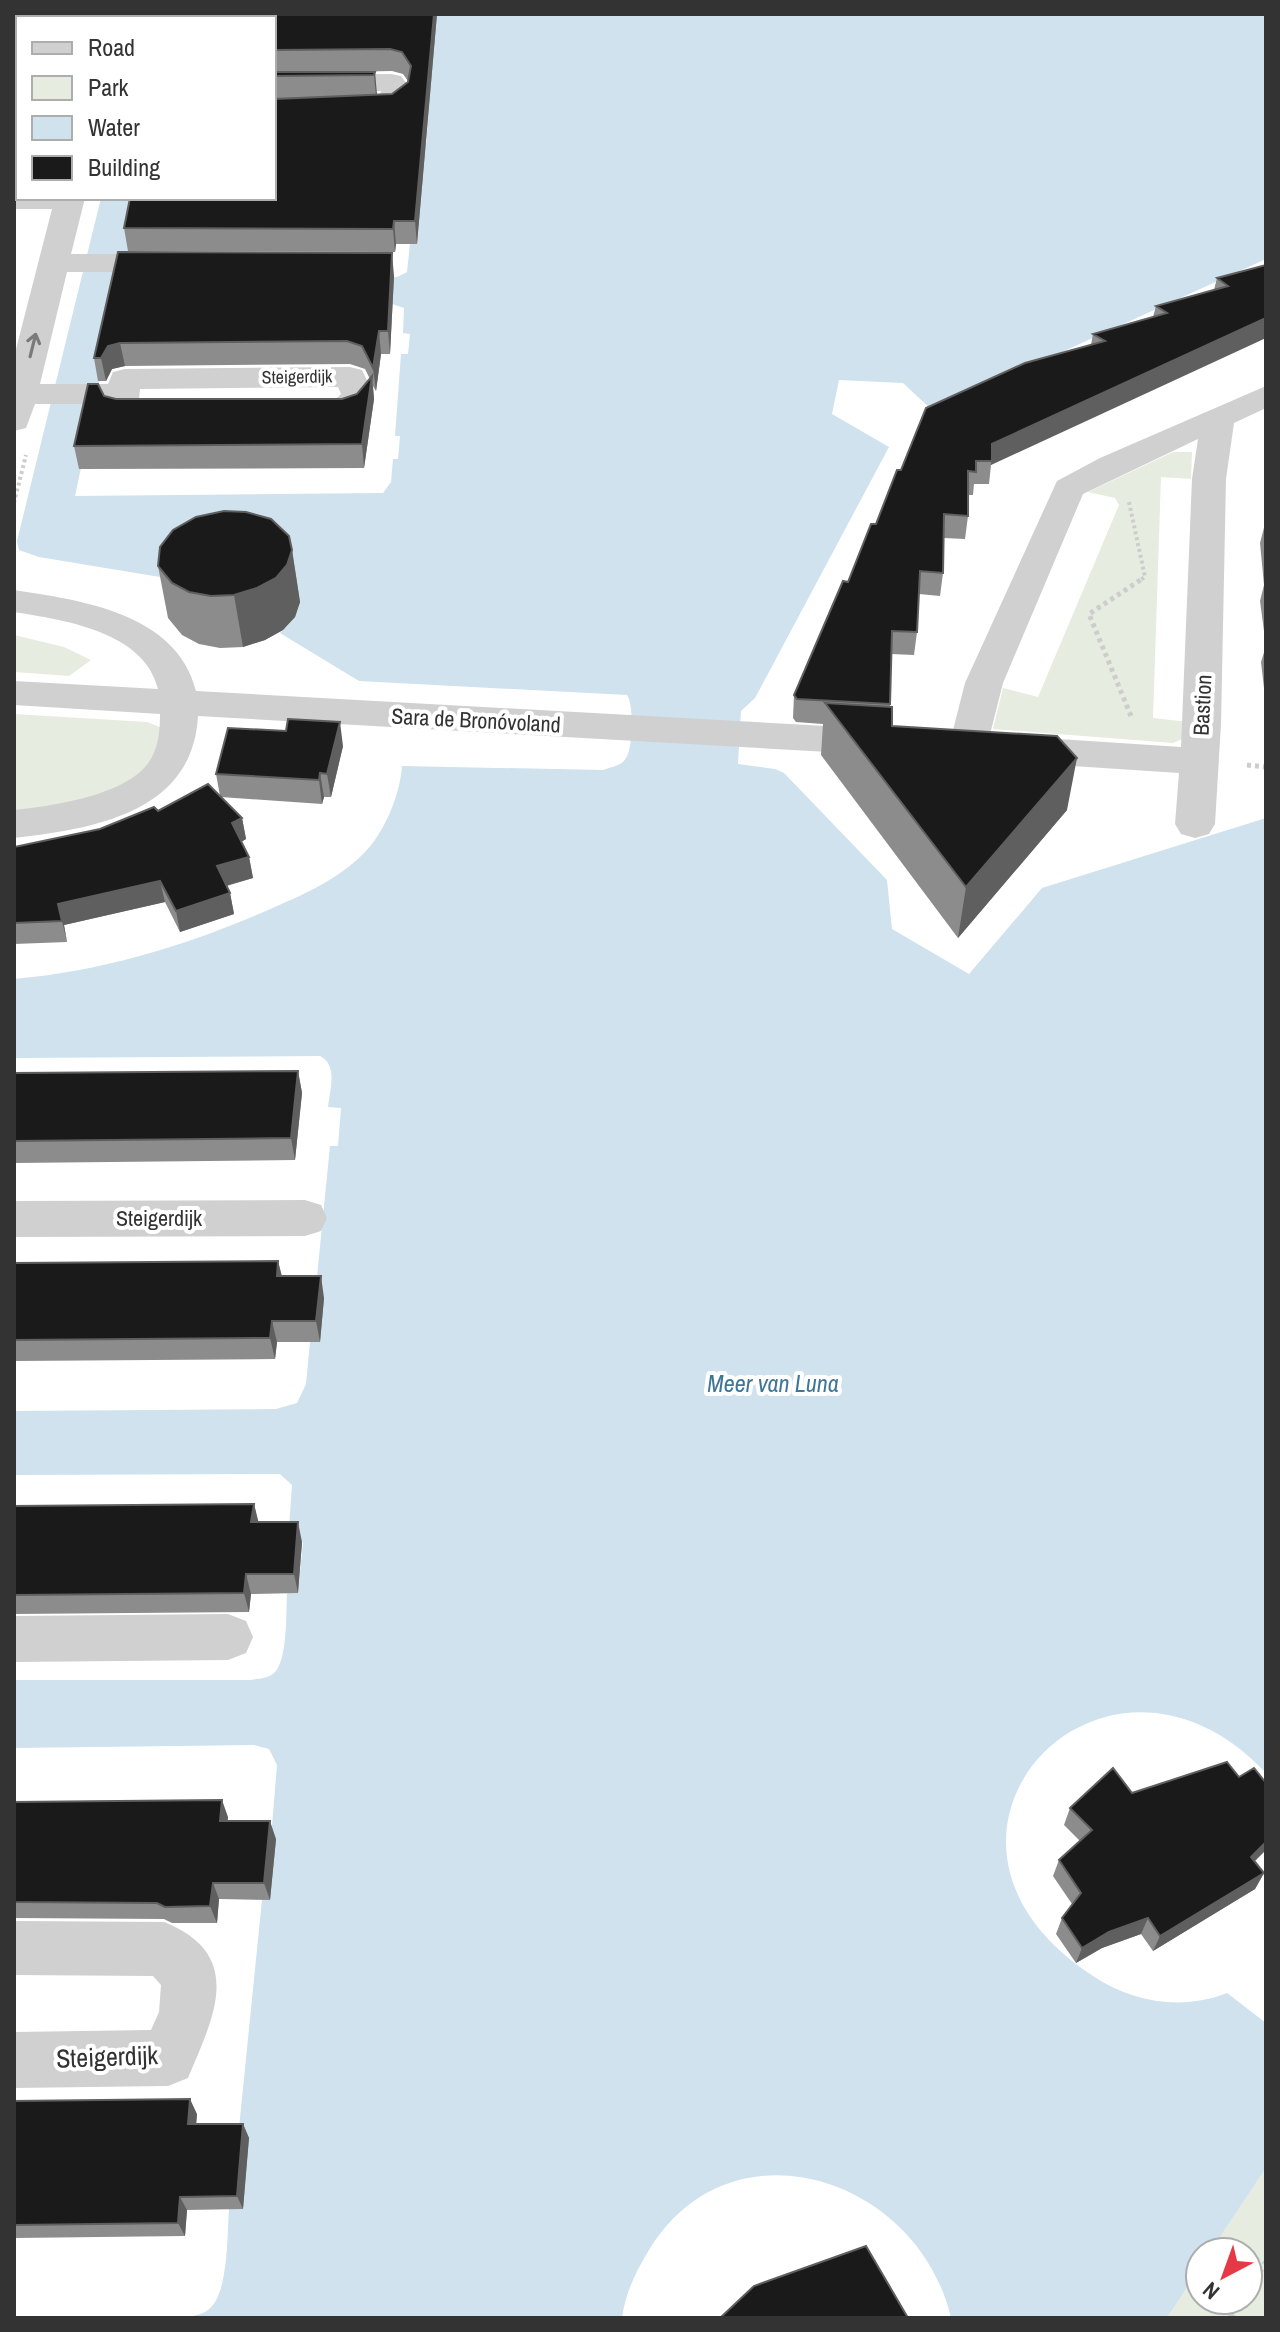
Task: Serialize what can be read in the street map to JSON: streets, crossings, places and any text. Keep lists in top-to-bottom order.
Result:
{
  "streets": {
    "street": ["Steigerdijk", "Bastion", "Sara de Bronóvoland"]
  },
  "crossings": [
    ["Bastion", "Sara de Bronóvoland"]
  ],
  "water": ["Meer van Luna"],
  "legend": [
    "Road",
    "Park",
    "Water",
    "Building"
  ],
  "north": "bottom left"
}
